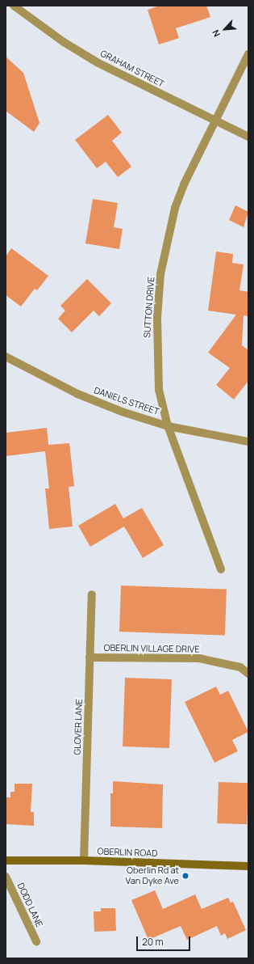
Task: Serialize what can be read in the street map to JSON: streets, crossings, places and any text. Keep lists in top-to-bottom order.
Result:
{
  "streets": {
    "main road": ["OBERLIN ROAD"],
    "street": [
      "GRAHAM STREET",
      "SUTTON DRIVE",
      "DANIELS STREET",
      "OBERLIN VILLAGE DRIVE",
      "GLOVER LANE",
      "DODD LANE"
    ]
  },
  "crossings": [
    ["GRAHAM STREET", "SUTTON DRIVE"],
    ["SUTTON DRIVE", "DANIELS STREET"],
    ["OBERLIN VILLAGE DRIVE", "GLOVER LANE"],
    ["GLOVER LANE", "OBERLIN ROAD"]
  ],
  "places": ["Oberlin Rd at Van Dyke Ave"],
  "scale_bar": "20 m",
  "north": "bottom left"
}
